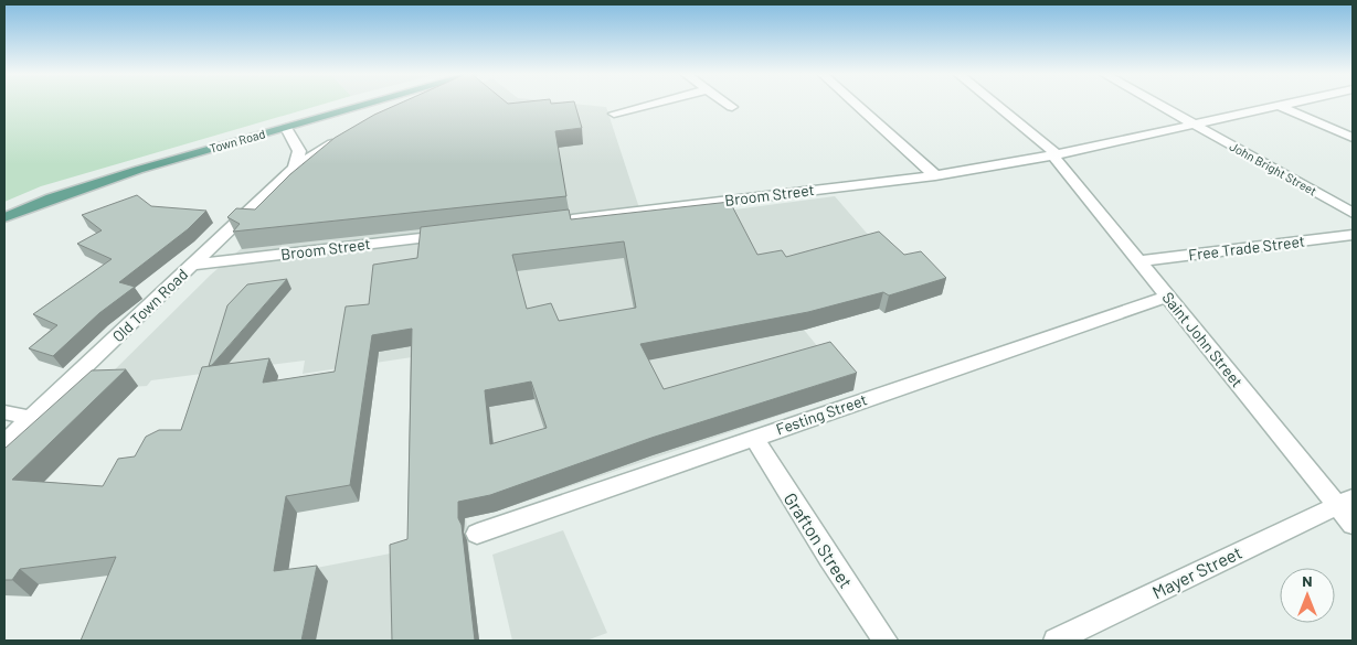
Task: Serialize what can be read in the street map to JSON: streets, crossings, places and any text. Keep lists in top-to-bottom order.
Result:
{
  "streets": {
    "main road": ["Town Road"],
    "street": [
      "John Bright Street",
      "Broom Street",
      "Free Trade Street",
      "Old Town Road",
      "Saint John Street",
      "Festing Street",
      "Grafton Street",
      "Mayer Street"
    ]
  },
  "crossings": [
    ["John Bright Street", "Broom Street"],
    ["Broom Street", "Old Town Road"],
    ["Broom Street", "Saint John Street"],
    ["Free Trade Street", "Saint John Street"],
    ["Saint John Street", "Festing Street"],
    ["Saint John Street", "Mayer Street"],
    ["Festing Street", "Grafton Street"]
  ],
  "north": "top"
}
